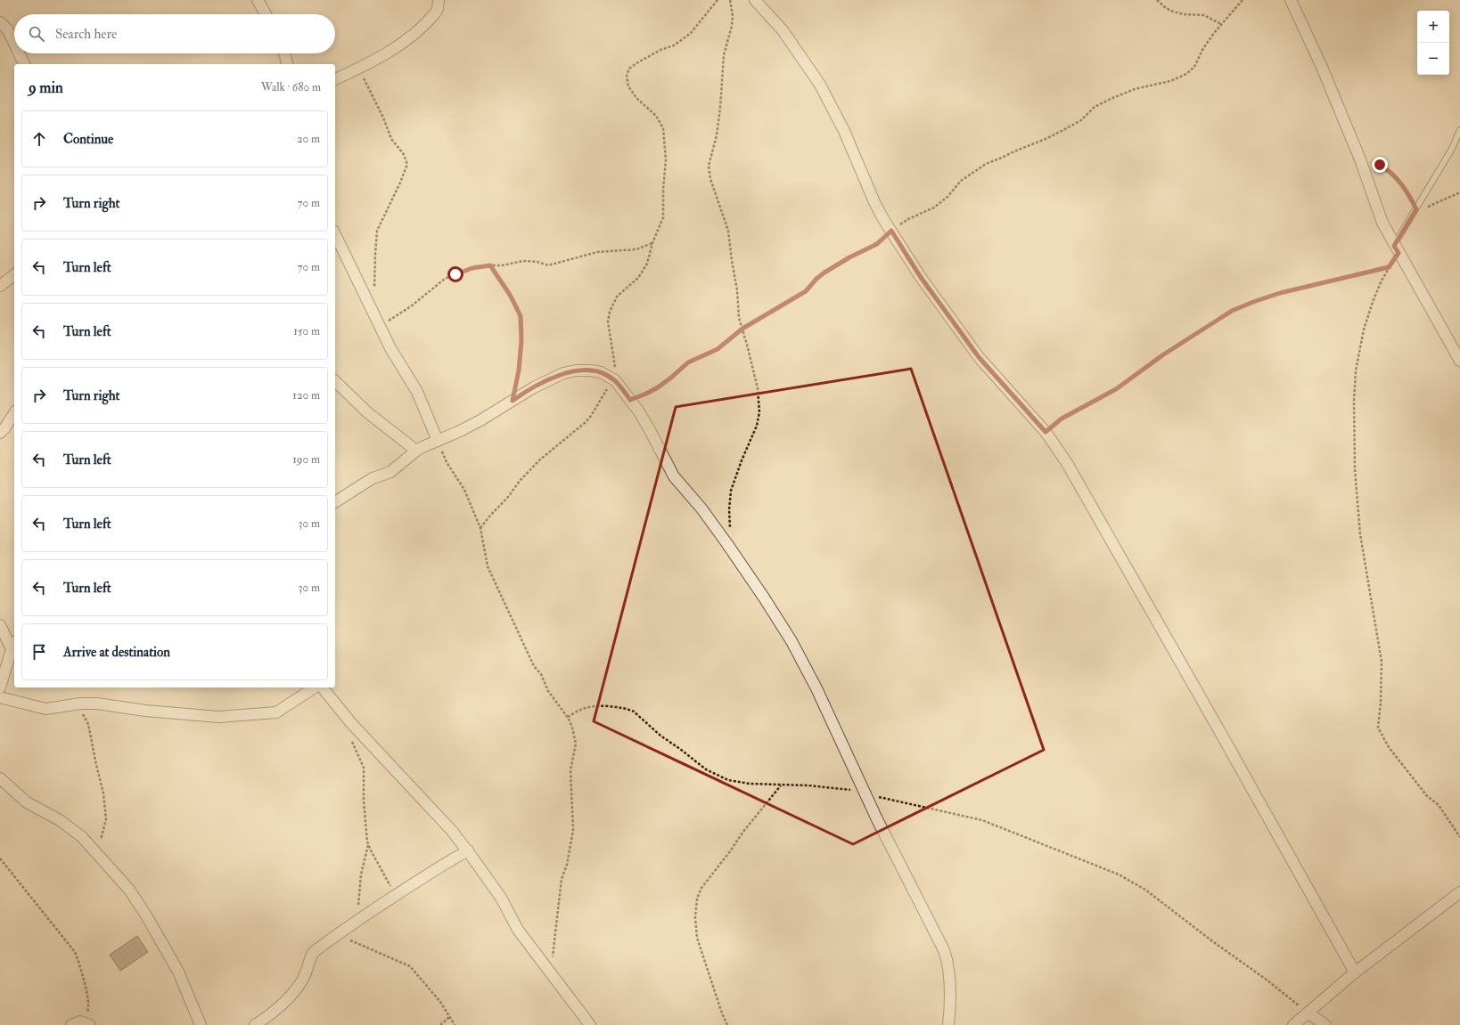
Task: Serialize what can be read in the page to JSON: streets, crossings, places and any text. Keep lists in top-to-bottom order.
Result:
{
  "page": {
    "map_buttons": ["+", "−"],
    "search": "Search here",
    "heading": ["9 min", "Walk · 680 m"],
    "list": [
      ["Continue", "20 m"],
      ["Turn right", "70 m"],
      ["Turn left", "70 m"],
      ["Turn left", "150 m"],
      ["Turn right", "120 m"],
      ["Turn left", "190 m"],
      ["Turn left", "30 m"],
      ["Turn left", "30 m"],
      "Arrive at destination"
    ]
  }
}
